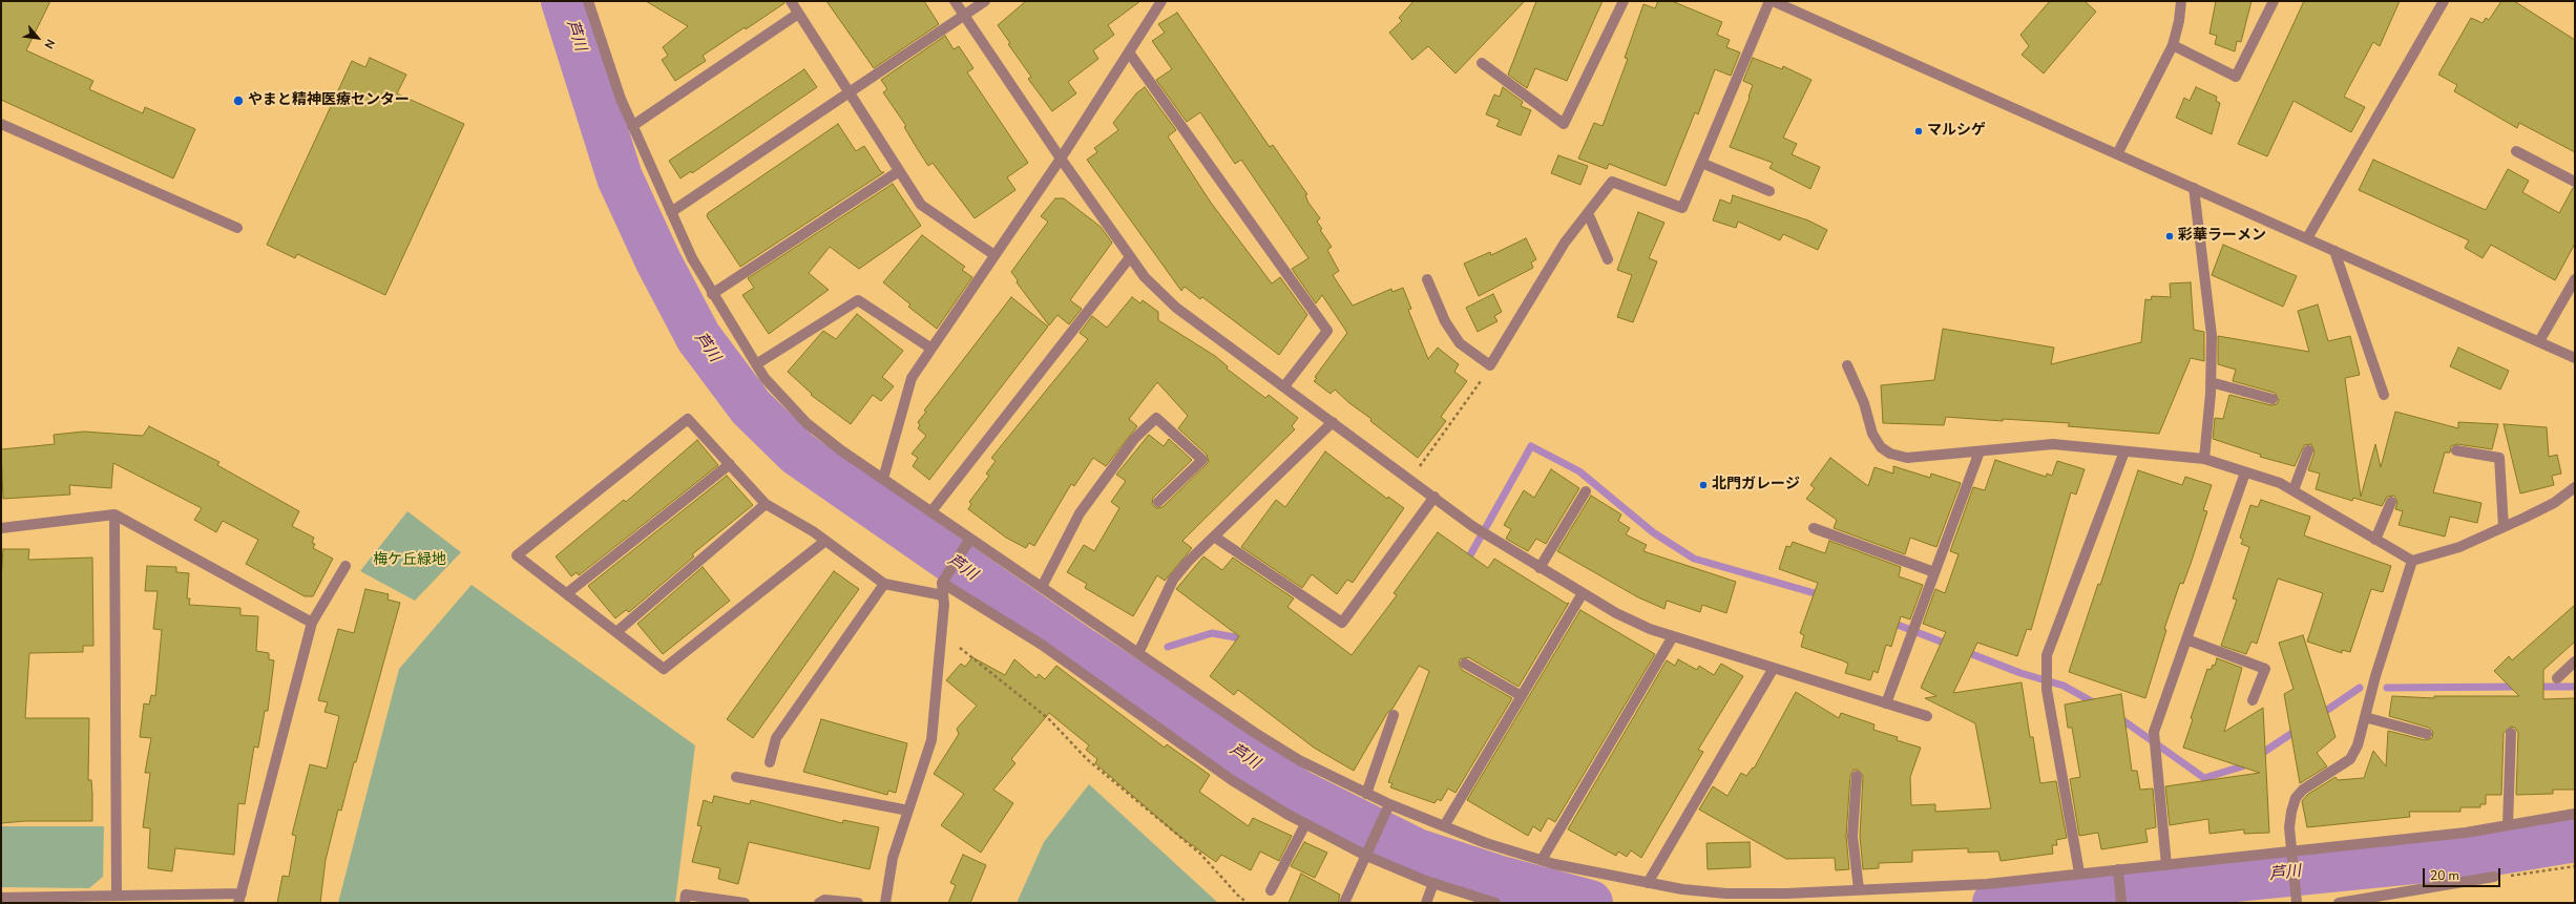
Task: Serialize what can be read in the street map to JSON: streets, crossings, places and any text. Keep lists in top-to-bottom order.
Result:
{
  "water": ["芦川"],
  "parks": ["梅ケ丘緑地"],
  "places": [
    "やまと精神医療センター",
    "マルシゲ",
    "彩華ラーメン",
    "北門ガレージ"
  ],
  "scale_bar": "20 m",
  "north": "bottom right"
}
